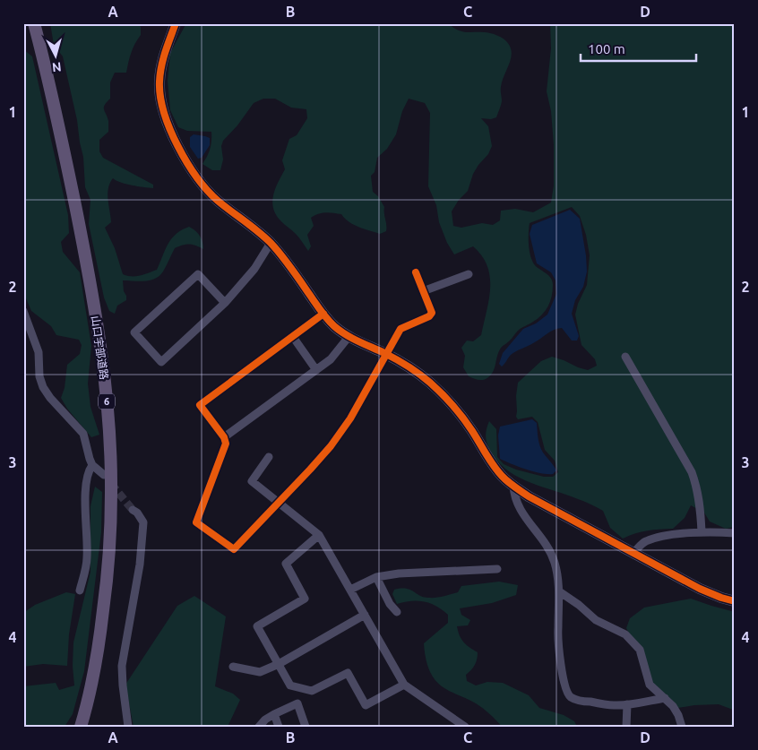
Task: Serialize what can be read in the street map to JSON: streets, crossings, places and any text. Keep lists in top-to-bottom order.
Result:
{
  "streets": {
    "main road": ["山口宇部道路", "6"]
  },
  "scale_bar": "100 m",
  "north": "bottom",
  "grid": {
    "columns": [
      "A",
      "B",
      "C",
      "D"
    ],
    "rows": [
      "1",
      "2",
      "3",
      "4"
    ]
  }
}
